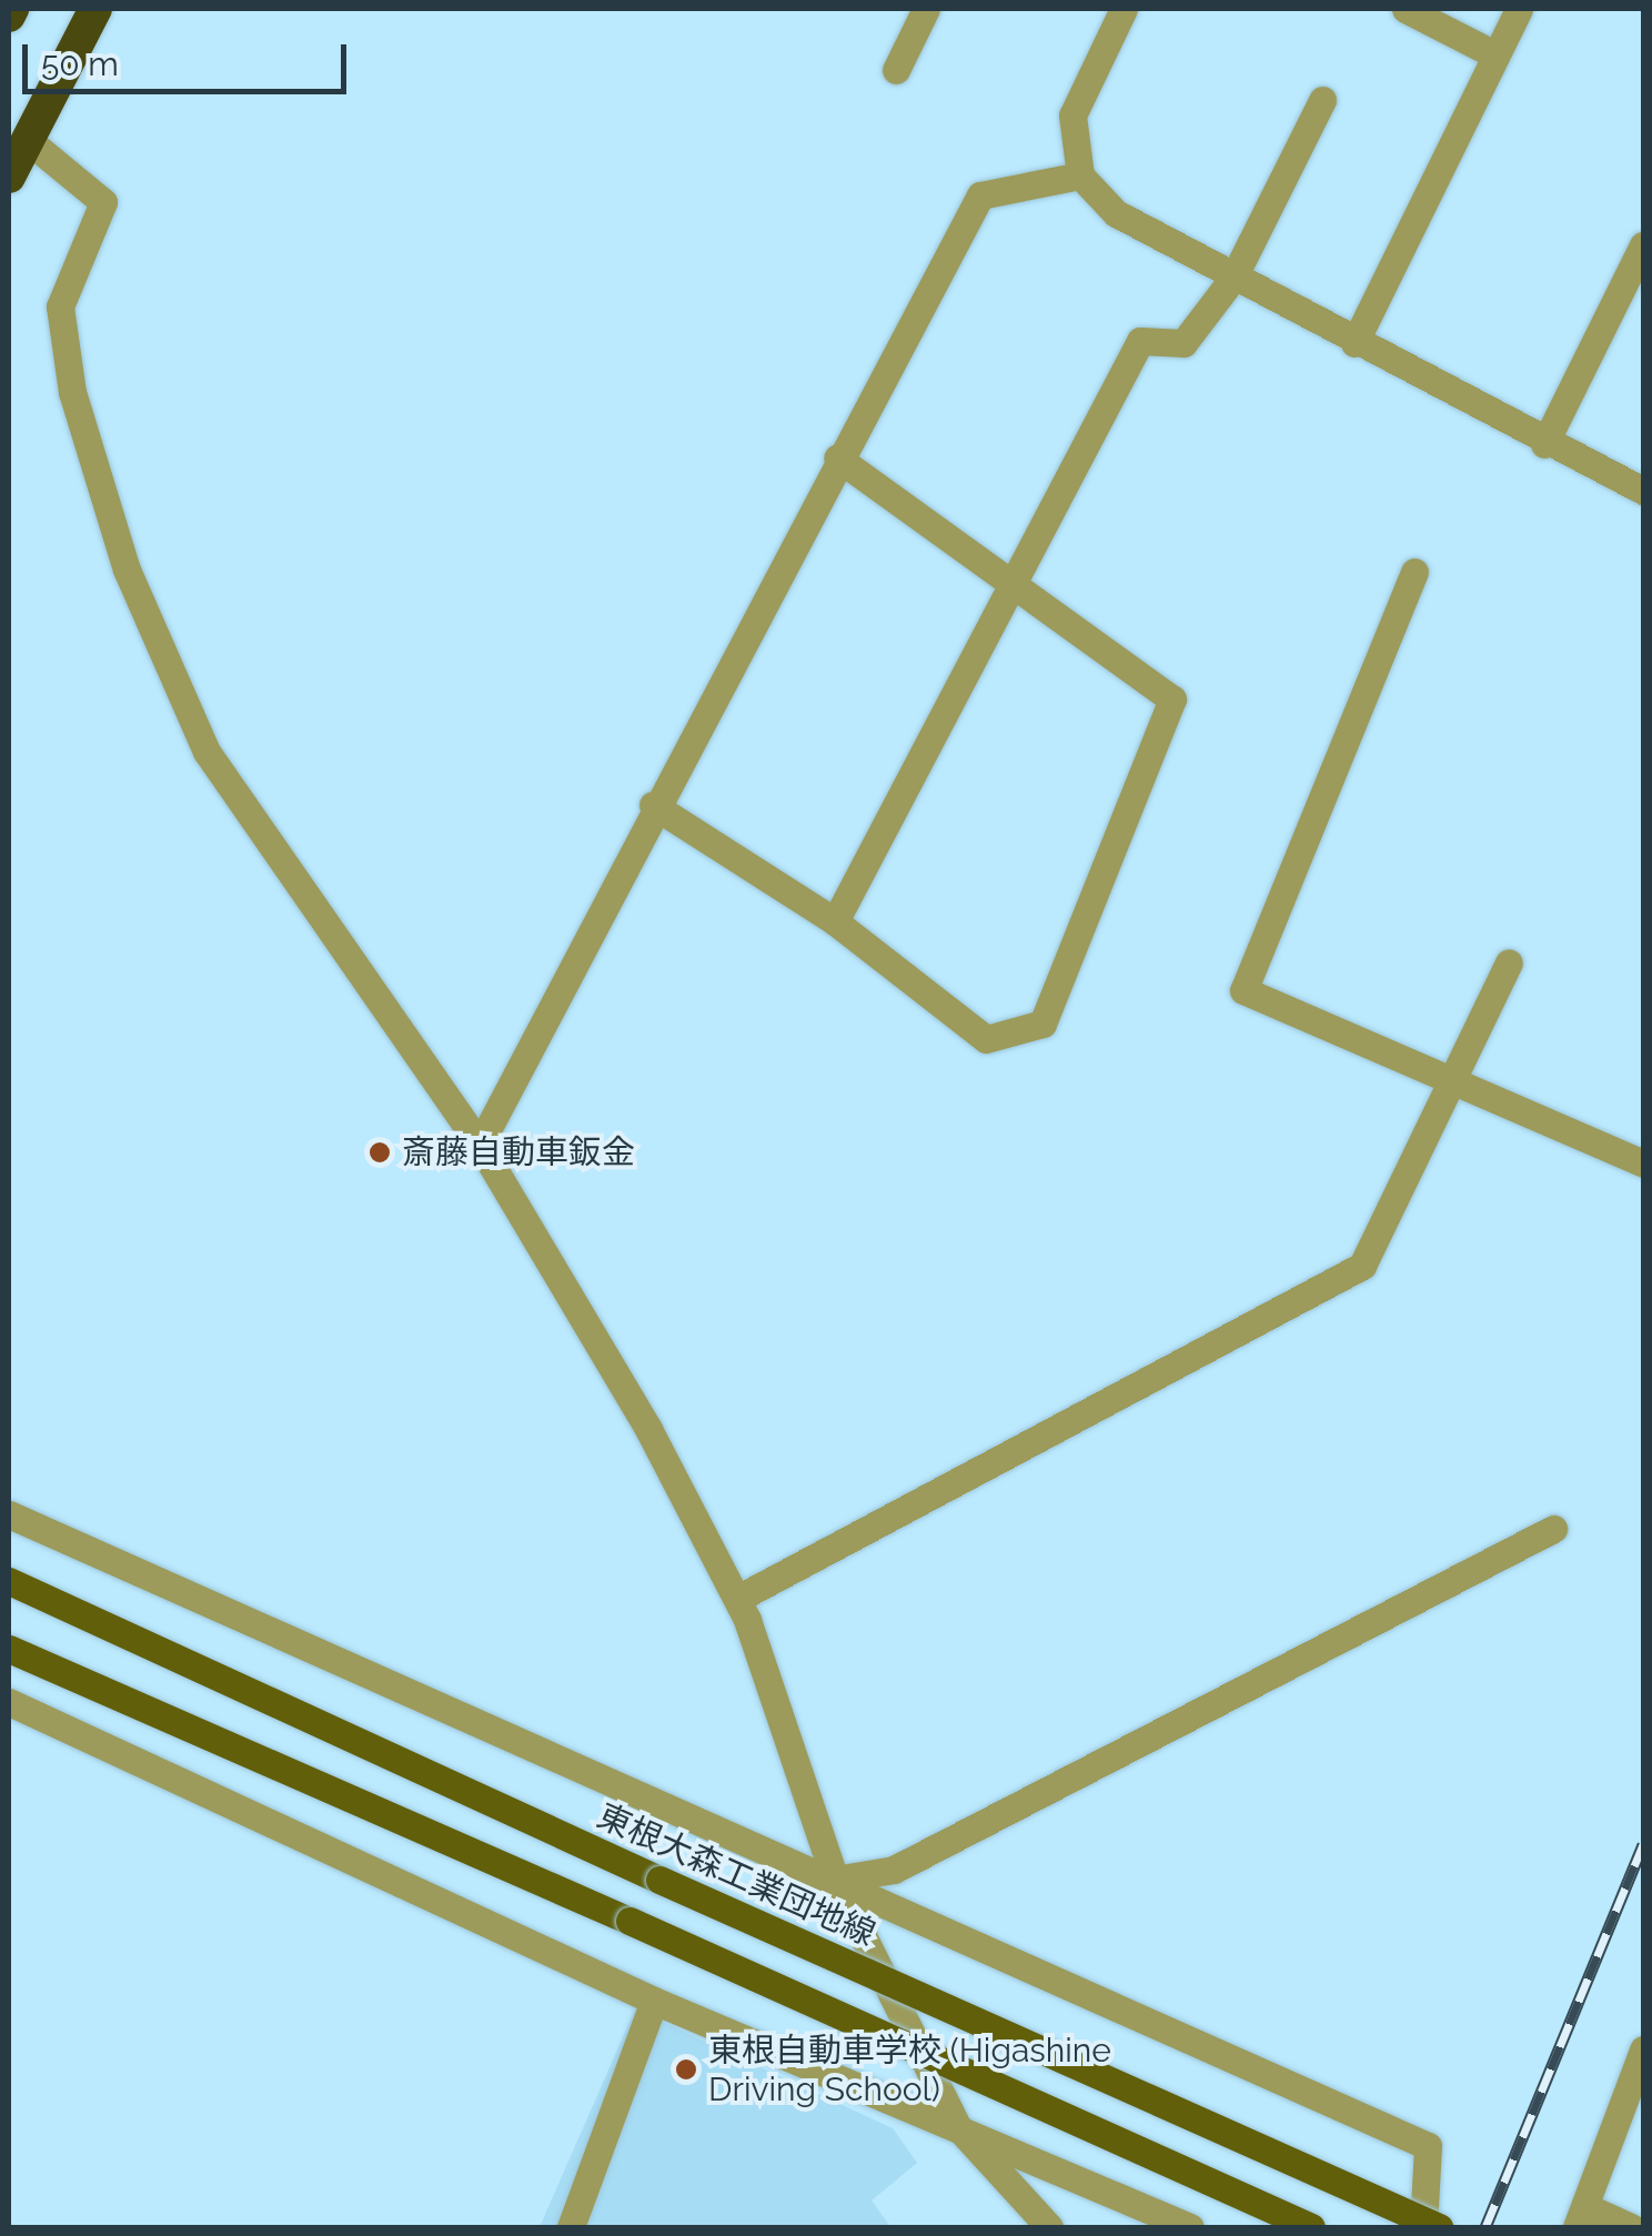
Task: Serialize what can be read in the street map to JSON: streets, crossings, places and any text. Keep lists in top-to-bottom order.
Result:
{
  "streets": {
    "main road": ["東根大森工業団地線"]
  },
  "places": ["斎藤自動車鈑金", "東根自動車学校 (Higashine Driving School)"],
  "scale_bar": "50 m"
}
